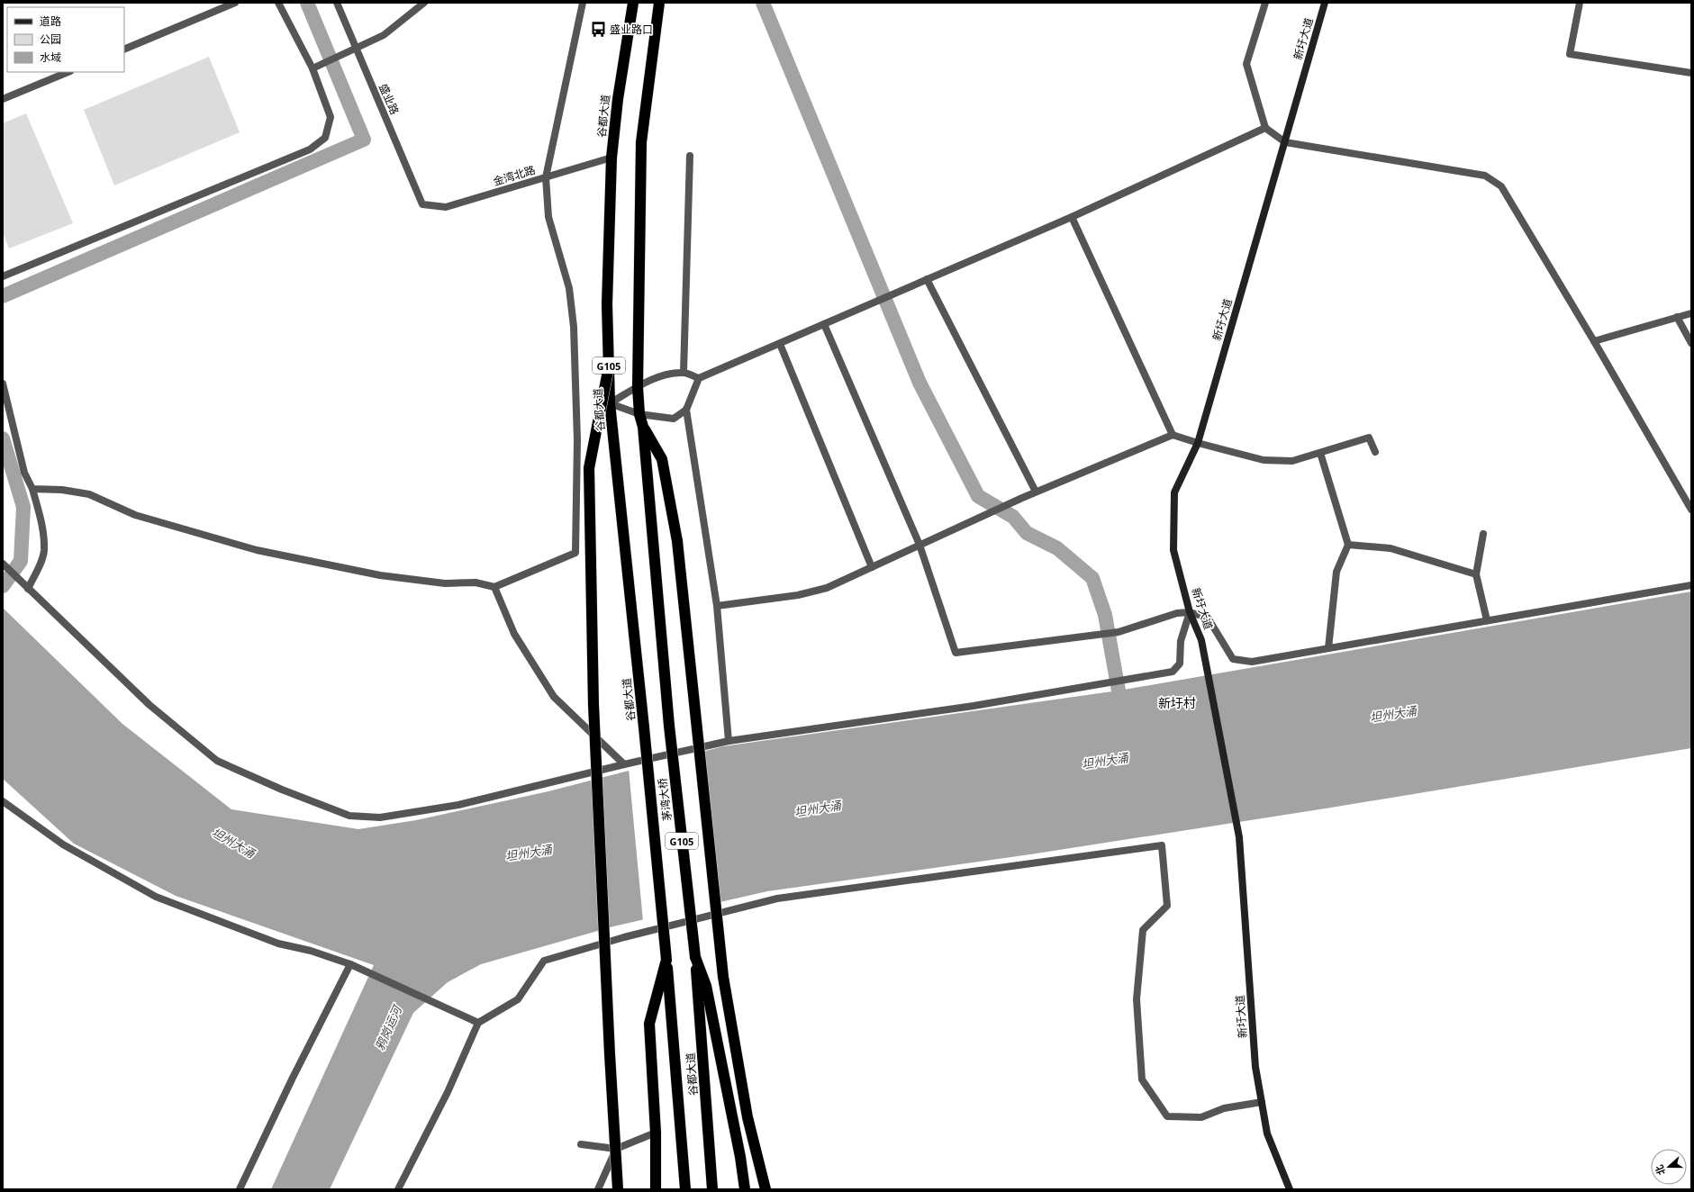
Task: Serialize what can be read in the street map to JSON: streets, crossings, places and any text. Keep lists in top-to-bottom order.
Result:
{
  "streets": {
    "highway": ["谷都大道", "G105", "茅湾大桥"],
    "street": ["新圩大道", "盛业路", "金湾北路"]
  },
  "crossings": [
    ["盛业路", "金湾北路"],
    ["谷都大道", "金湾北路"],
    ["谷都大道", "茅湾大桥"],
    ["G105", "茅湾大桥"]
  ],
  "districts": ["新圩村"],
  "water": ["坦州大涌", "鸦岗运河"],
  "places": {
    "bus stop": ["盛业路口"]
  },
  "legend": ["道路", "公园", "水域"],
  "north": "left"
}
